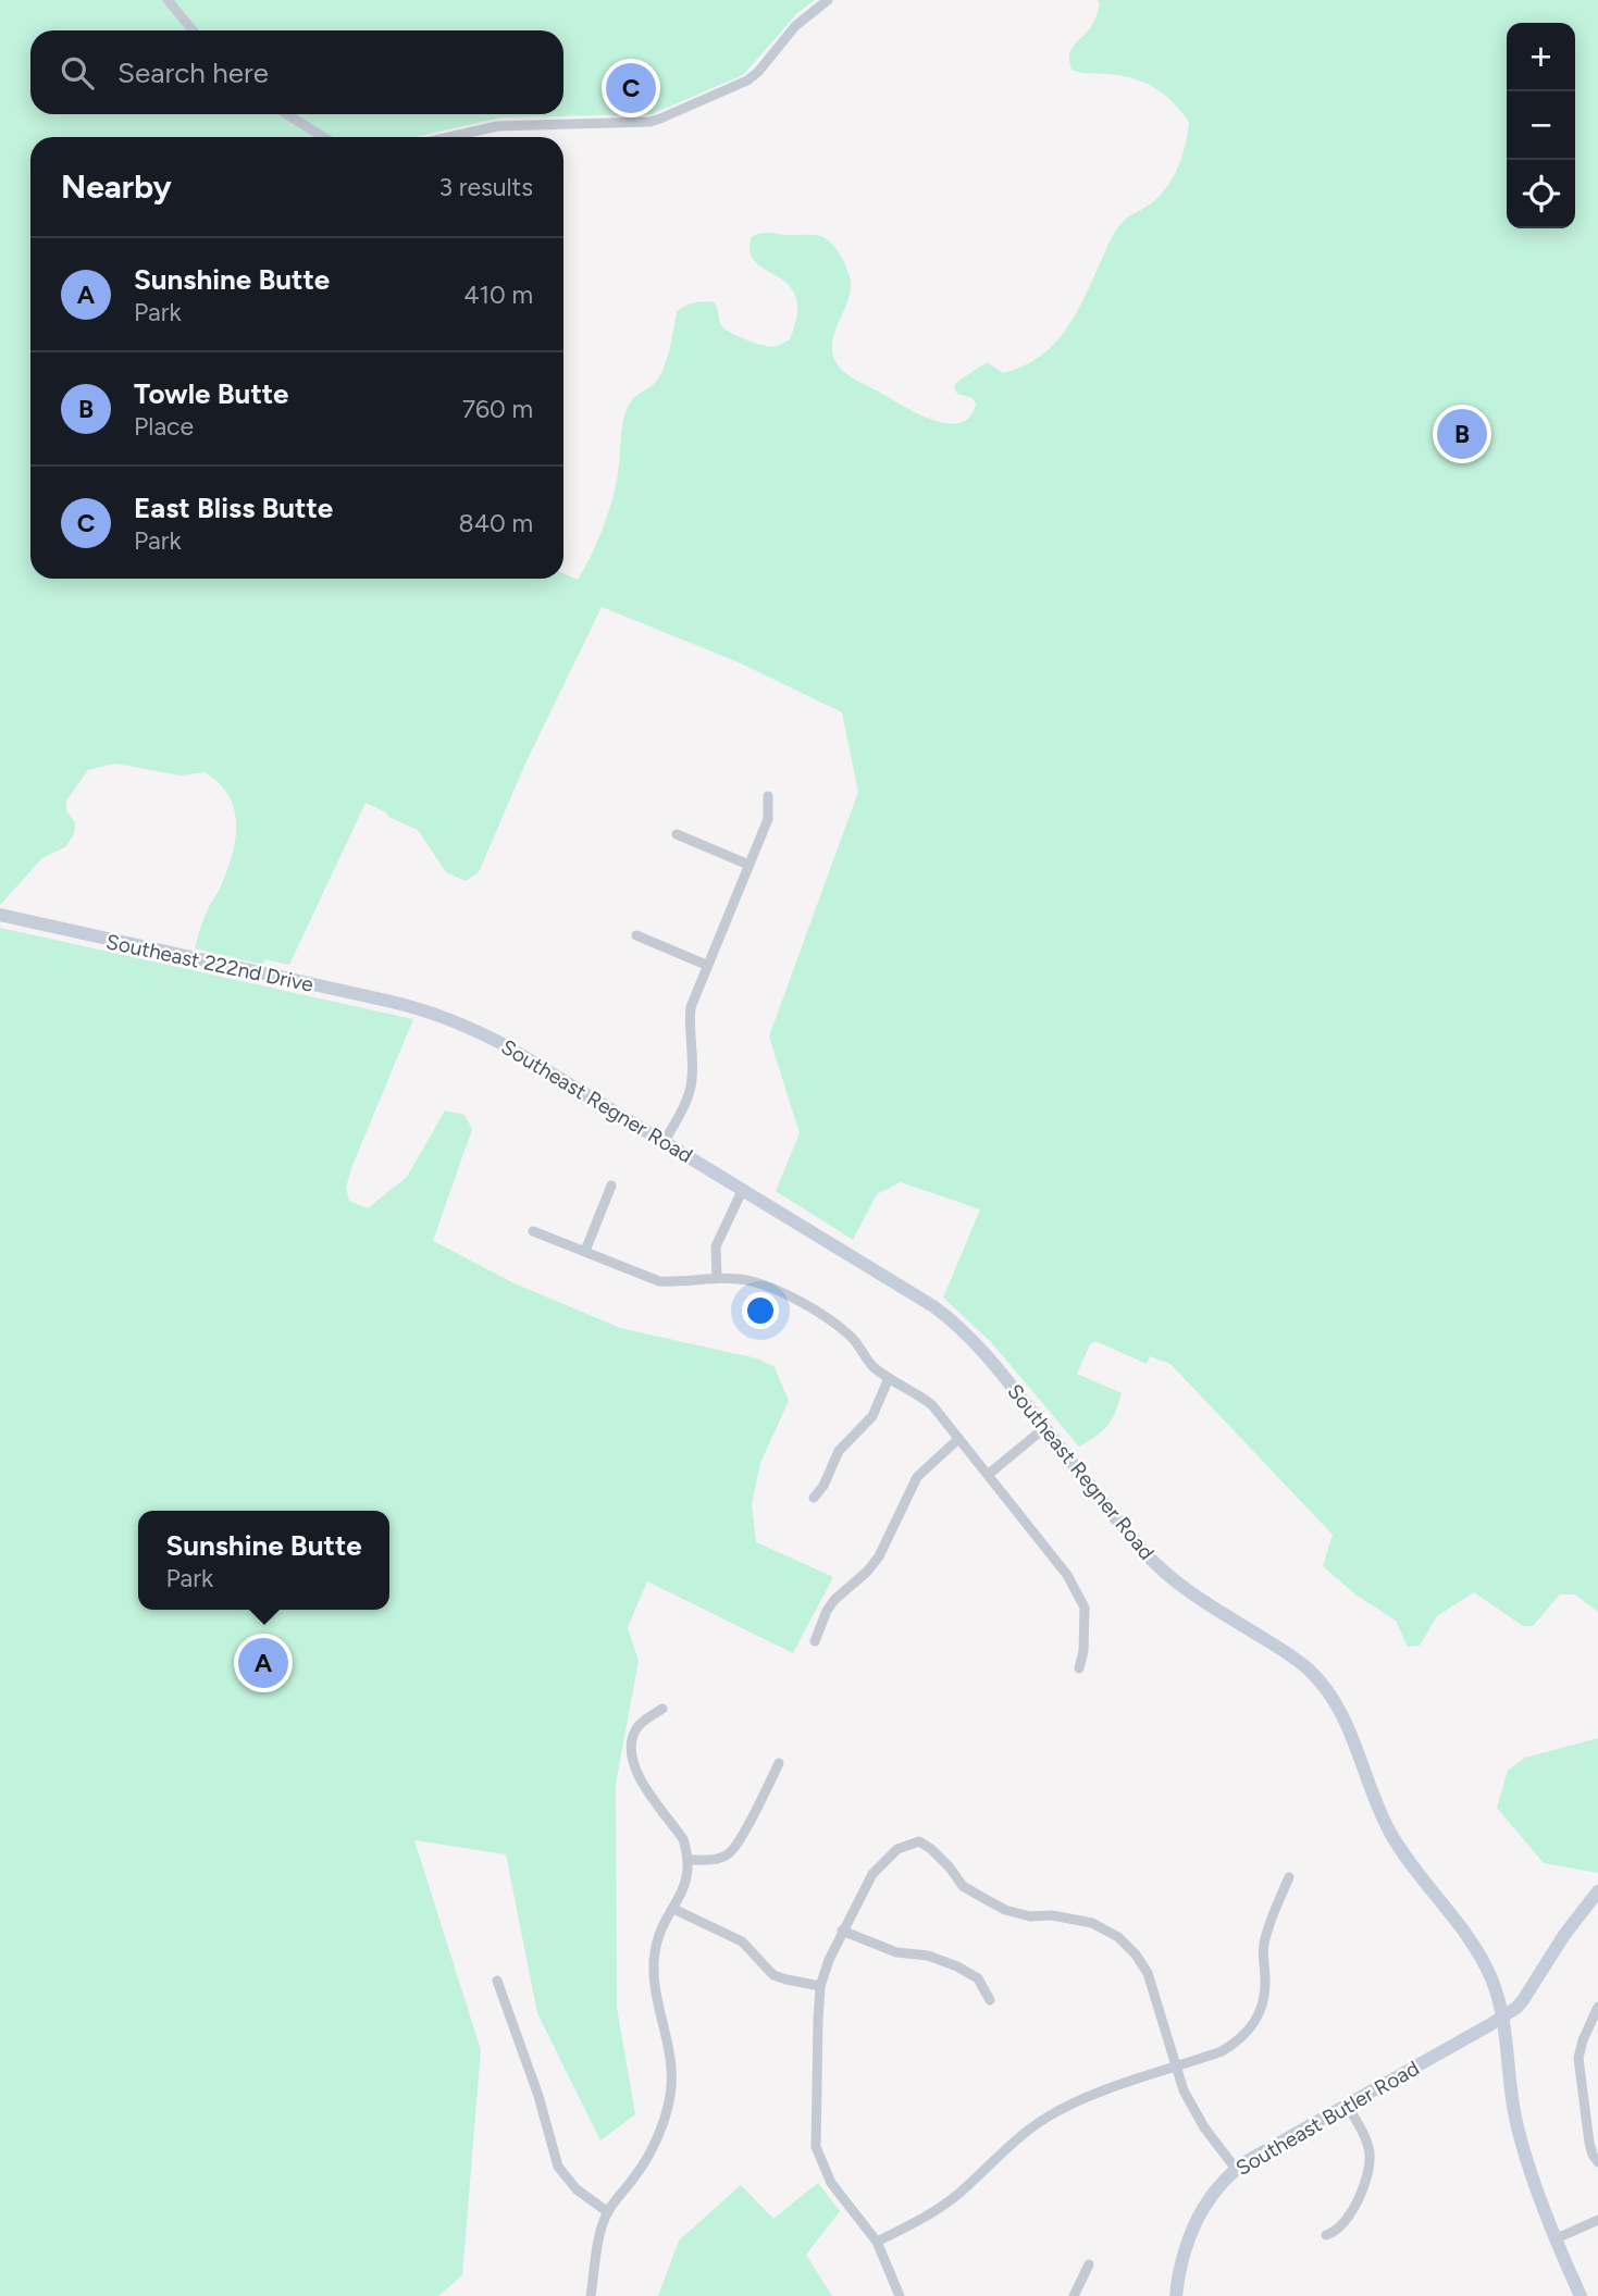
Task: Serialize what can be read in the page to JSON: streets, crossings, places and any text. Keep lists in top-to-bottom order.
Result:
{
  "streets": {
    "main road": ["Southeast 222nd Drive", "Southeast Regner Road", "Southeast Butler Road"]
  },
  "crossings": [
    ["Southeast 222nd Drive", "Southeast Regner Road"],
    ["Southeast Regner Road", "Southeast Butler Road"]
  ],
  "page": {
    "map_buttons": ["+", "−"],
    "search": "Search here",
    "pins": ["C", "B", "A"],
    "heading": ["Nearby", "3 results"],
    "list": [
      {
        "mark": "A",
        "name": "Sunshine Butte",
        "note": "Park",
        "value": "410 m"
      },
      {
        "mark": "B",
        "name": "Towle Butte",
        "note": "Place",
        "value": "760 m"
      },
      {
        "mark": "C",
        "name": "East Bliss Butte",
        "note": "Park",
        "value": "840 m"
      }
    ],
    "popup": ["Sunshine Butte", "Park"]
  }
}
